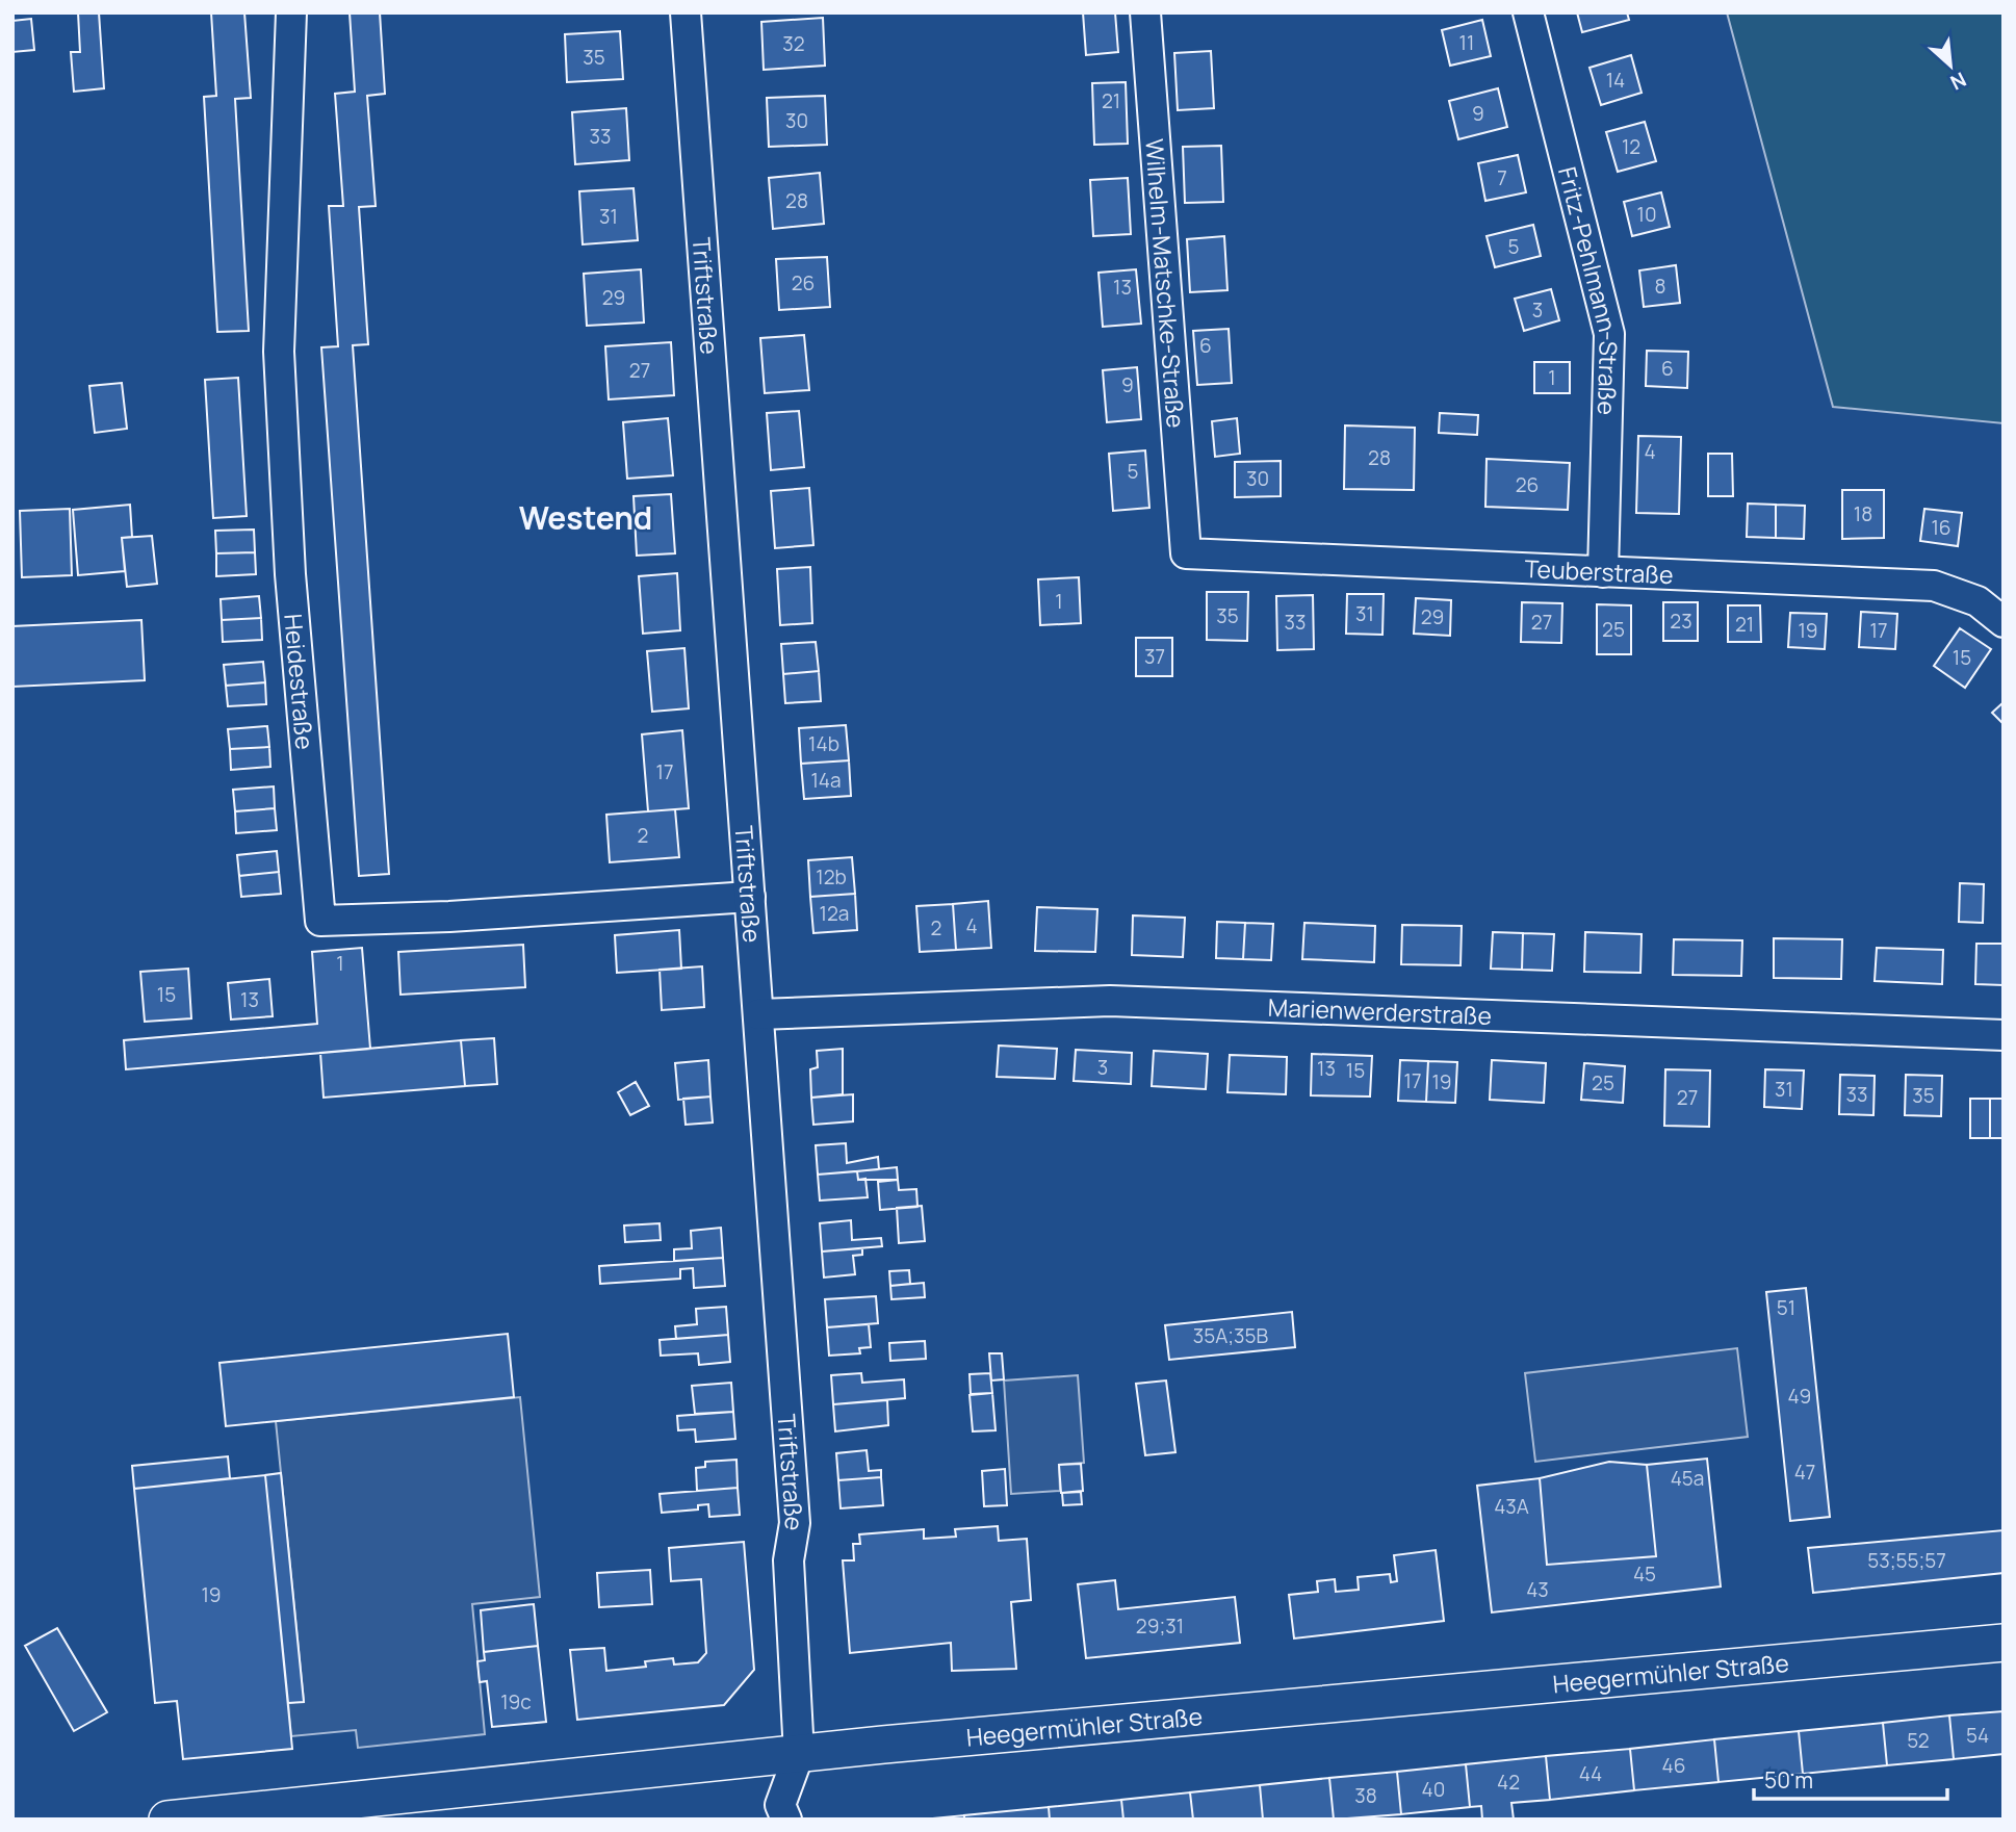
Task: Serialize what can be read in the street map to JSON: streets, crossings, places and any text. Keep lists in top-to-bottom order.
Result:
{
  "streets": {
    "main road": ["Heegermühler Straße"],
    "street": [
      "Wilhelm-Matschke-Straße",
      "Fritz-Pehlmann-Straße",
      "Triftstraße",
      "Teuberstraße",
      "Heidestraße",
      "Marienwerderstraße"
    ]
  },
  "crossings": [
    ["Wilhelm-Matschke-Straße", "Teuberstraße"],
    ["Fritz-Pehlmann-Straße", "Teuberstraße"],
    ["Triftstraße", "Heidestraße"],
    ["Triftstraße", "Marienwerderstraße"],
    ["Triftstraße", "Heegermühler Straße"]
  ],
  "districts": ["Westend"],
  "house_numbers": [
    "11",
    "32",
    "35",
    "14",
    "21",
    "9",
    "30",
    "33",
    "12",
    "7",
    "28",
    "10",
    "31",
    "5",
    "26",
    "8",
    "13",
    "29",
    "3",
    "6",
    "6",
    "27",
    "1",
    "9",
    "4",
    "28",
    "5",
    "30",
    "26",
    "18",
    "16",
    "1",
    "31",
    "35",
    "29",
    "23",
    "33",
    "27",
    "21",
    "25",
    "19",
    "17",
    "37",
    "15",
    "14b",
    "17",
    "14a",
    "2",
    "12b",
    "12a",
    "4",
    "2",
    "1",
    "15",
    "13",
    "3",
    "13",
    "15",
    "17",
    "19",
    "25",
    "31",
    "33",
    "35",
    "27",
    "51",
    "35A;35B",
    "49",
    "47",
    "45a",
    "43A",
    "53;55;57",
    "45",
    "43",
    "19",
    "29;31",
    "19c",
    "54",
    "52",
    "46",
    "44",
    "42",
    "40",
    "38"
  ],
  "scale_bar": "50 m",
  "north": "bottom right"
}
